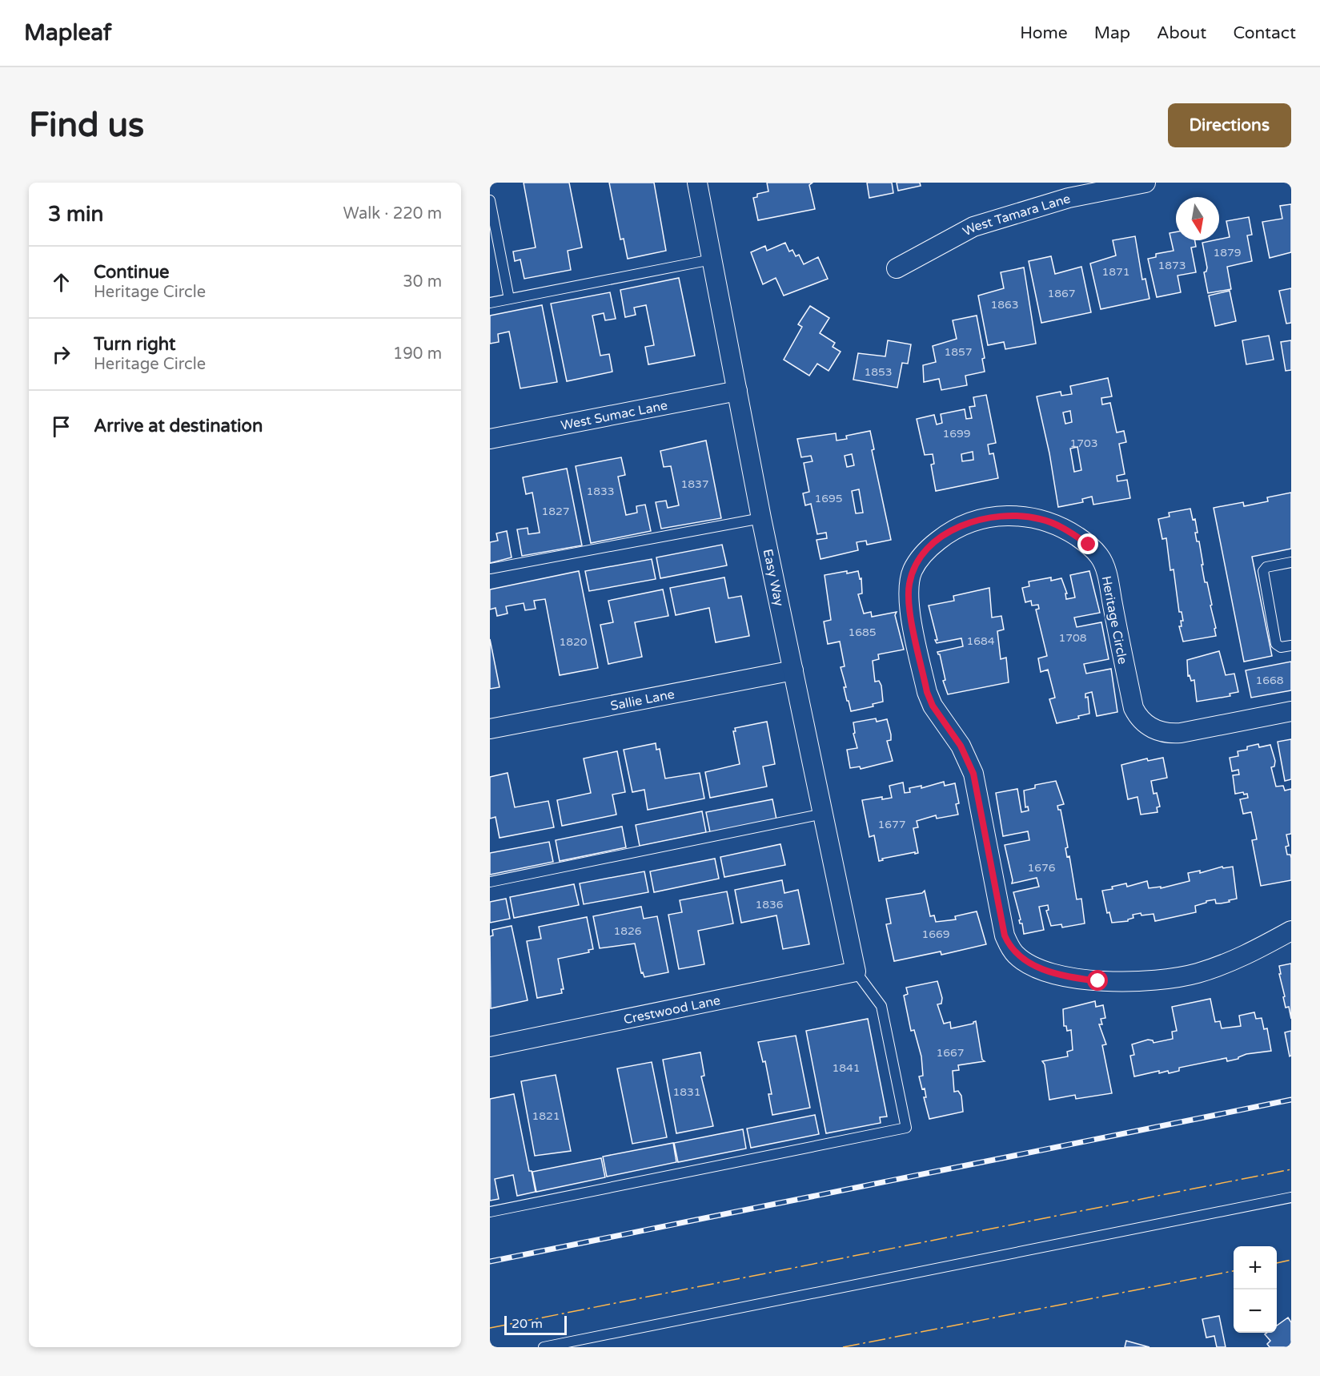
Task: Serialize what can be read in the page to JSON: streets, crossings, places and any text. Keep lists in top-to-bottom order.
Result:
{
  "streets": {
    "street": [
      "West Tamara Lane",
      "West Sumac Lane",
      "Easy Way",
      "Heritage Circle",
      "Sallie Lane",
      "Crestwood Lane"
    ]
  },
  "crossings": [
    ["West Sumac Lane", "Easy Way"],
    ["Easy Way", "Sallie Lane"],
    ["Easy Way", "Crestwood Lane"]
  ],
  "house_numbers": [
    "1879",
    "1873",
    "1871",
    "1867",
    "1863",
    "1857",
    "1853",
    "1699",
    "1703",
    "1837",
    "1833",
    "1695",
    "1827",
    "1685",
    "1708",
    "1684",
    "1820",
    "1668",
    "1677",
    "1676",
    "1836",
    "1826",
    "1669",
    "1667",
    "1841",
    "1831",
    "1821"
  ],
  "scale_bar": "20 m",
  "north": "bottom",
  "page": {
    "header": "Mapleaf",
    "nav": [
      "Home",
      "Map",
      "About",
      "Contact"
    ],
    "buttons": "Directions",
    "title": "Find us",
    "heading": ["3 min", "Walk · 220 m"],
    "list": [
      ["Continue", "Heritage Circle", "30 m"],
      ["Turn right", "Heritage Circle", "190 m"],
      "Arrive at destination"
    ],
    "map_buttons": ["+", "−"],
    "scale": "20 m"
  }
}
